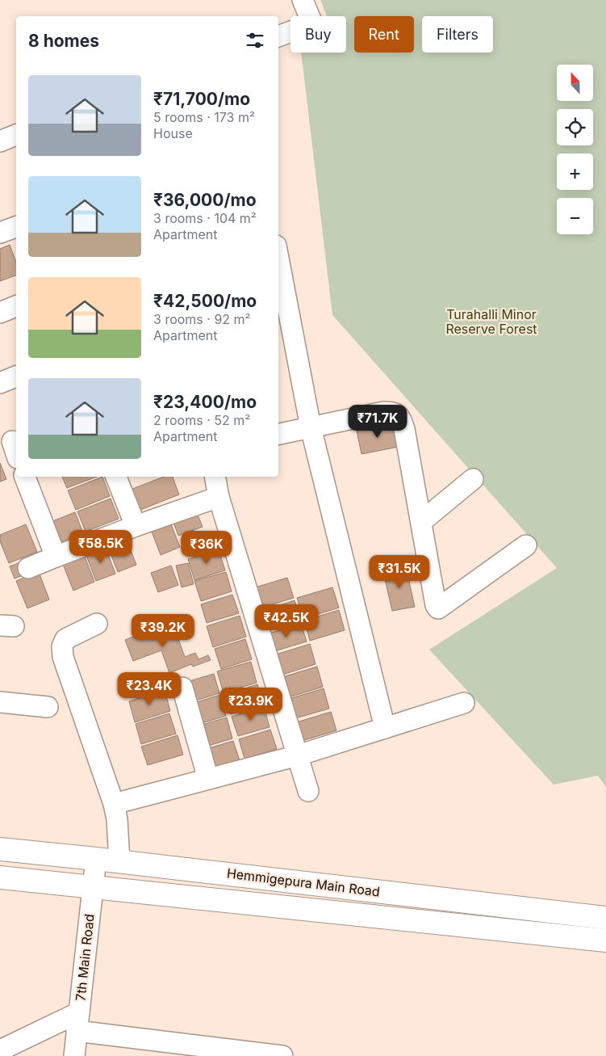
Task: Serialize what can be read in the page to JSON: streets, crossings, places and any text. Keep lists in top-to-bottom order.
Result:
{
  "streets": {
    "main road": ["Hemmigepura Main Road"],
    "street": ["7th Main Road"]
  },
  "crossings": [
    ["Hemmigepura Main Road", "7th Main Road"]
  ],
  "parks": ["Turahalli Minor Reserve Forest"],
  "north": "top",
  "page": {
    "chip": ["Buy", "Rent", "Filters"],
    "heading": "8 homes",
    "map_buttons": ["+", "−"],
    "list": [
      {
        "name": "₹71,700/mo",
        "note": "5 rooms · 173 m² · House"
      },
      {
        "name": "₹36,000/mo",
        "note": "3 rooms · 104 m² · Apartment"
      },
      {
        "name": "₹42,500/mo",
        "note": "3 rooms · 92 m² · Apartment"
      },
      {
        "name": "₹23,400/mo",
        "note": "2 rooms · 52 m² · Apartment"
      }
    ],
    "price": [
      "₹71.7K",
      "₹58.5K",
      "₹36K",
      "₹31.5K",
      "₹42.5K",
      "₹39.2K",
      "₹23.4K",
      "₹23.9K"
    ]
  }
}
